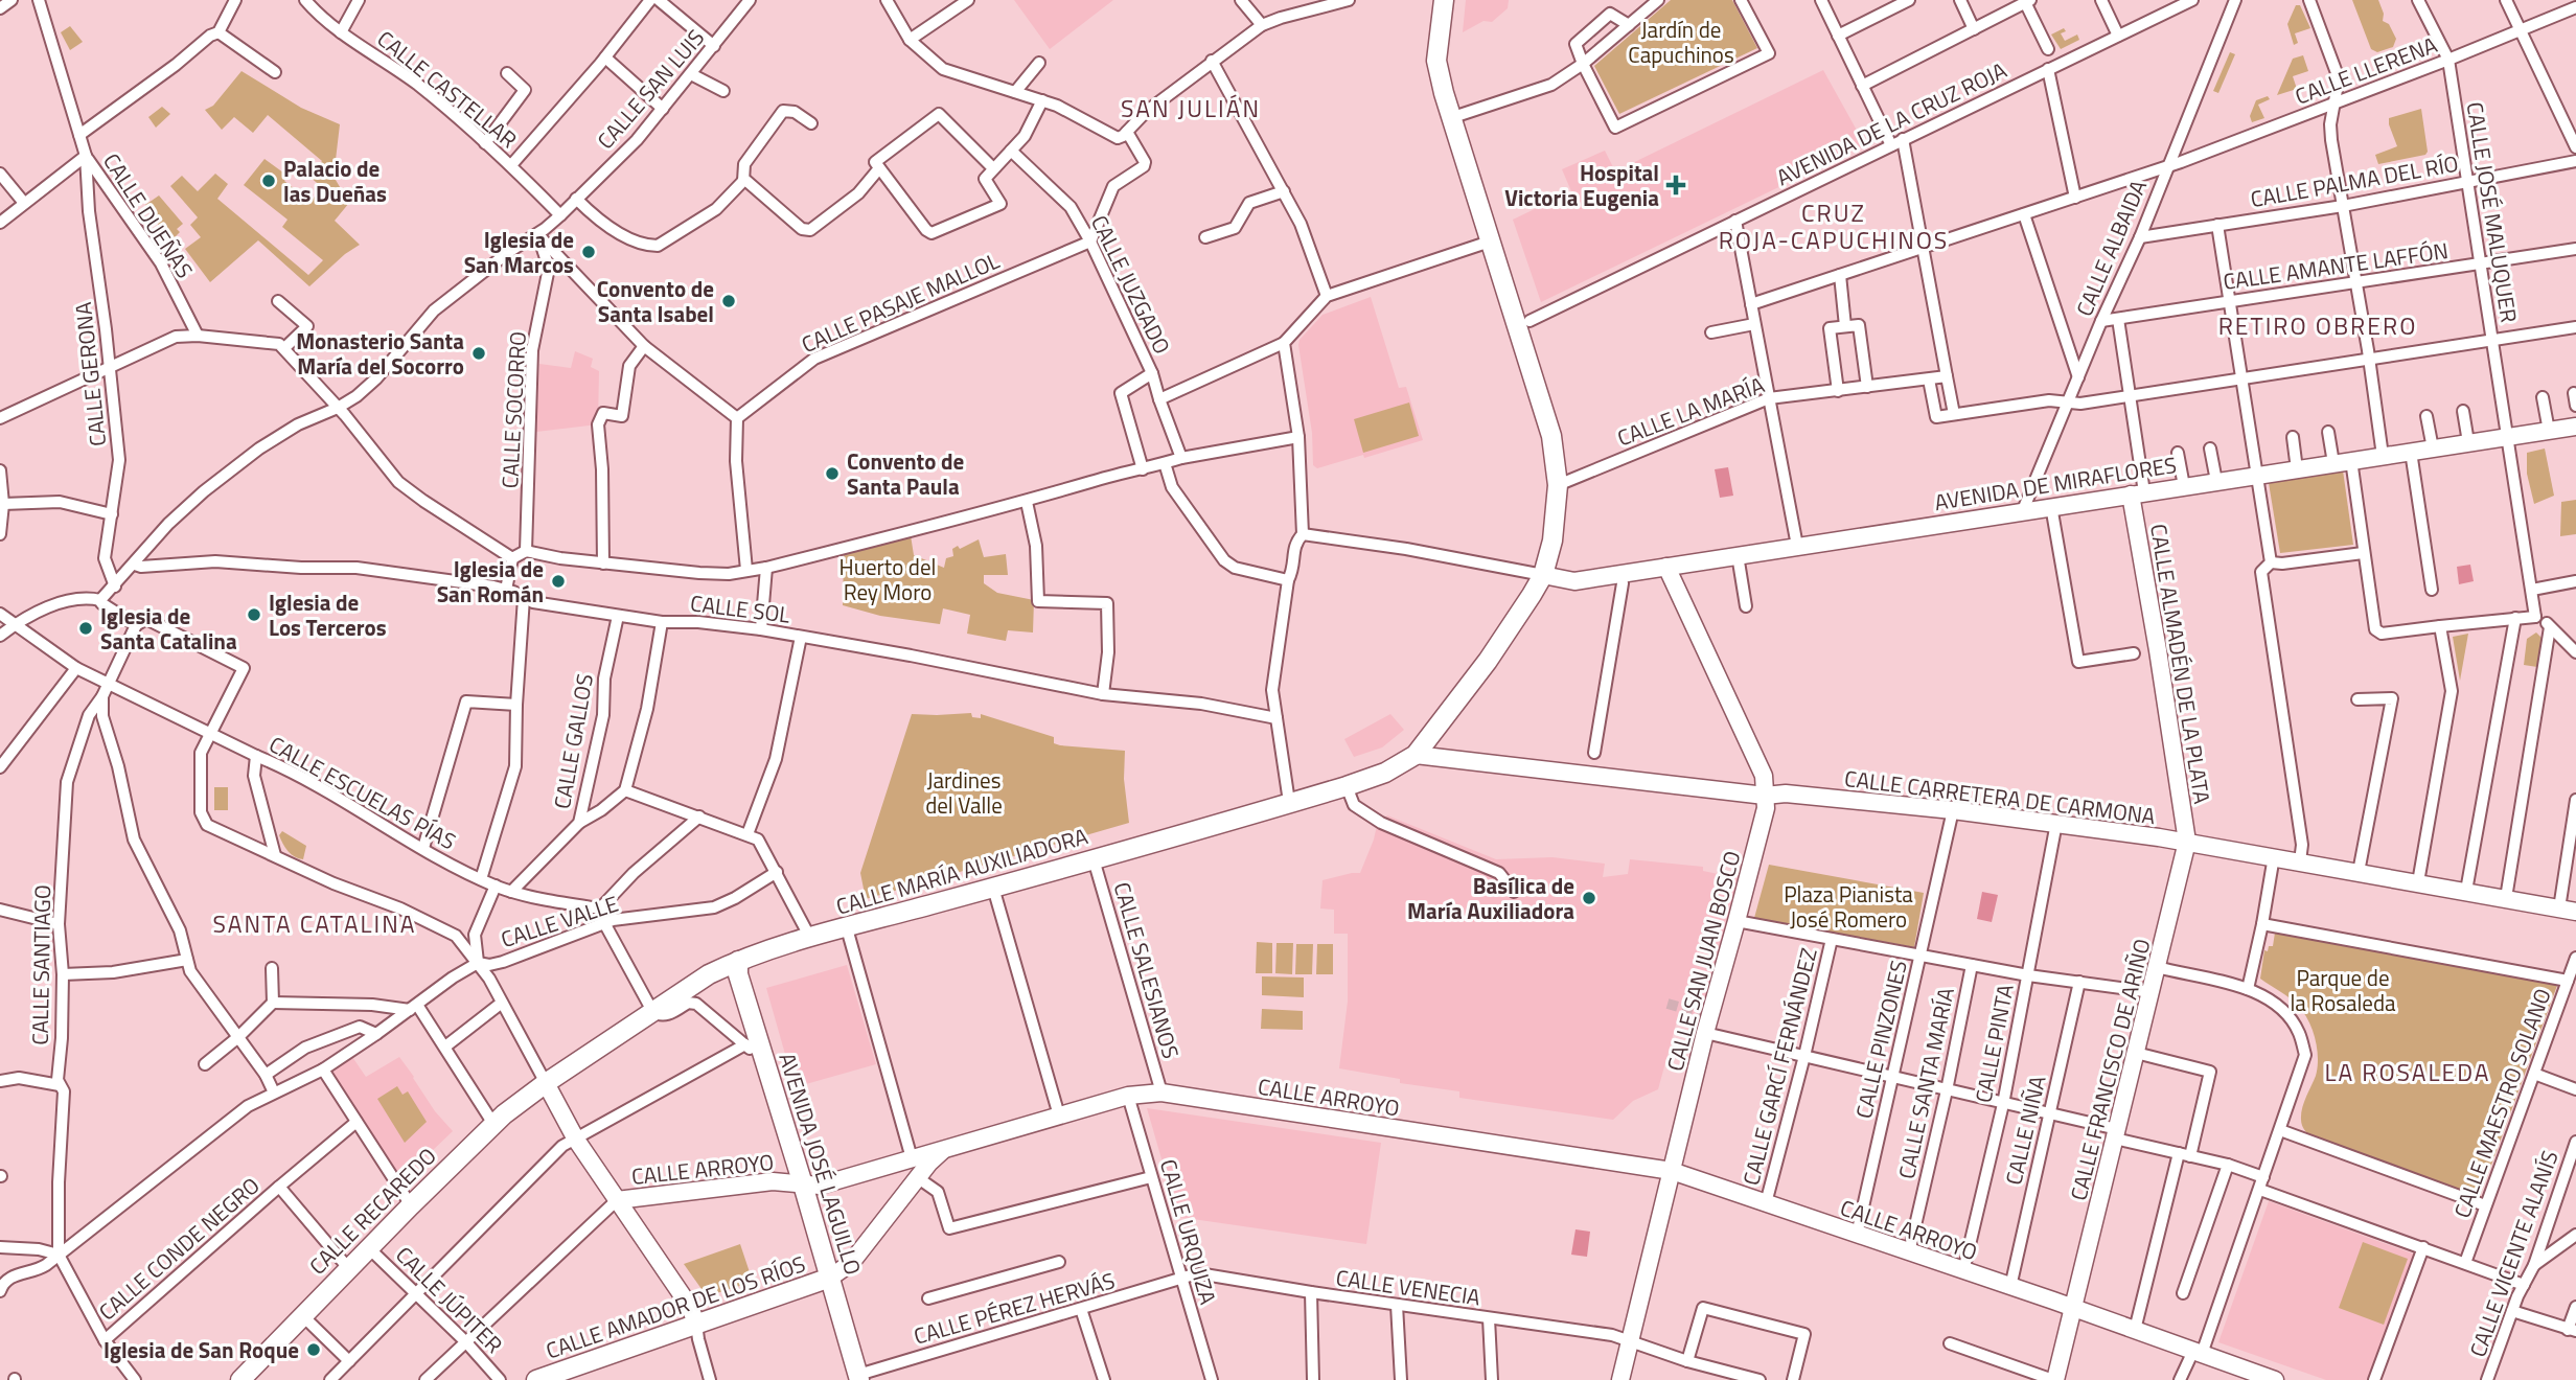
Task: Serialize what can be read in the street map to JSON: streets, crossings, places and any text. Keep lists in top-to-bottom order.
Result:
{
  "streets": {
    "main road": [
      "AVENIDA DE MIRAFLORES",
      "CALLE ALMADÉN DE LA PLATA",
      "CALLE CARRETERA DE CARMONA",
      "CALLE MARÍA AUXILIADORA",
      "CALLE SAN JUAN BOSCO",
      "CALLE FRANCISCO DE ARIÑO",
      "CALLE ARROYO",
      "AVENIDA JOSÉ LAGUILLO",
      "CALLE RECAREDO",
      "CALLE AMADOR DE LOS RÍOS"
    ],
    "street": [
      "CALLE LLERENA",
      "CALLE CASTELLAR",
      "CALLE SAN LUIS",
      "AVENIDA DE LA CRUZ ROJA",
      "CALLE PALMA DEL RÍO",
      "CALLE JOSÉ MALUQUER",
      "CALLE DUEÑAS",
      "CALLE ALBAIDA",
      "CALLE AMANTE LAFFÓN",
      "CALLE JUZGADO",
      "CALLE PASAJE MALLOL",
      "CALLE GERONA",
      "CALLE SOCORRO",
      "CALLE LA MARÍA",
      "CALLE SOL",
      "CALLE GALLOS",
      "CALLE ESCUELAS PÍAS",
      "CALLE VALLE",
      "CALLE SANTIAGO",
      "CALLE SALESIANOS",
      "CALLE PINZONES",
      "CALLE PINTA",
      "CALLE GARCÍ FERNÁNDEZ",
      "CALLE SANTA MARÍA",
      "CALLE MAESTRO SOLANO",
      "CALLE NIÑA",
      "CALLE URQUIZA",
      "CALLE CONDE NEGRO",
      "CALLE VICENTE ALANÍS",
      "CALLE VENECIA",
      "CALLE JÚPITER",
      "CALLE PÉREZ HERVÁS"
    ]
  },
  "crossings": [
    ["CALLE LLERENA", "CALLE JOSÉ MALUQUER"],
    ["CALLE LLERENA", "CALLE ALBAIDA"],
    ["CALLE CASTELLAR", "CALLE SAN LUIS"],
    ["CALLE SAN LUIS", "CALLE GERONA"],
    ["CALLE SAN LUIS", "CALLE SOCORRO"],
    ["CALLE SAN LUIS", "CALLE SOL"],
    ["CALLE PALMA DEL RÍO", "CALLE JOSÉ MALUQUER"],
    ["CALLE PALMA DEL RÍO", "CALLE ALBAIDA"],
    ["CALLE JOSÉ MALUQUER", "CALLE AMANTE LAFFÓN"],
    ["CALLE JOSÉ MALUQUER", "AVENIDA DE MIRAFLORES"],
    ["CALLE DUEÑAS", "CALLE GERONA"],
    ["CALLE ALBAIDA", "CALLE AMANTE LAFFÓN"],
    ["CALLE ALBAIDA", "AVENIDA DE MIRAFLORES"],
    ["CALLE JUZGADO", "CALLE PASAJE MALLOL"],
    ["AVENIDA DE MIRAFLORES", "CALLE ALMADÉN DE LA PLATA"],
    ["AVENIDA DE MIRAFLORES", "CALLE SAN JUAN BOSCO"],
    ["CALLE SOL", "CALLE GALLOS"],
    ["CALLE ALMADÉN DE LA PLATA", "CALLE CARRETERA DE CARMONA"],
    ["CALLE ALMADÉN DE LA PLATA", "CALLE FRANCISCO DE ARIÑO"],
    ["CALLE GALLOS", "CALLE ESCUELAS PÍAS"],
    ["CALLE ESCUELAS PÍAS", "CALLE SANTIAGO"],
    ["CALLE CARRETERA DE CARMONA", "CALLE MARÍA AUXILIADORA"],
    ["CALLE CARRETERA DE CARMONA", "CALLE SAN JUAN BOSCO"],
    ["CALLE CARRETERA DE CARMONA", "CALLE PINZONES"],
    ["CALLE CARRETERA DE CARMONA", "CALLE PINTA"],
    ["CALLE CARRETERA DE CARMONA", "CALLE FRANCISCO DE ARIÑO"],
    ["CALLE MARÍA AUXILIADORA", "CALLE SALESIANOS"],
    ["CALLE MARÍA AUXILIADORA", "AVENIDA JOSÉ LAGUILLO"],
    ["CALLE MARÍA AUXILIADORA", "CALLE RECAREDO"],
    ["CALLE SAN JUAN BOSCO", "CALLE ARROYO"],
    ["CALLE SAN JUAN BOSCO", "CALLE VENECIA"],
    ["CALLE SALESIANOS", "CALLE ARROYO"],
    ["CALLE PINZONES", "CALLE ARROYO"],
    ["CALLE PINTA", "CALLE ARROYO"],
    ["CALLE GARCÍ FERNÁNDEZ", "CALLE ARROYO"],
    ["CALLE FRANCISCO DE ARIÑO", "CALLE ARROYO"],
    ["CALLE SANTA MARÍA", "CALLE ARROYO"],
    ["CALLE ARROYO", "CALLE NIÑA"],
    ["CALLE ARROYO", "AVENIDA JOSÉ LAGUILLO"],
    ["CALLE ARROYO", "CALLE URQUIZA"],
    ["CALLE ARROYO", "CALLE JÚPITER"],
    ["AVENIDA JOSÉ LAGUILLO", "CALLE AMADOR DE LOS RÍOS"],
    ["AVENIDA JOSÉ LAGUILLO", "CALLE PÉREZ HERVÁS"],
    ["CALLE RECAREDO", "CALLE JÚPITER"],
    ["CALLE URQUIZA", "CALLE VENECIA"],
    ["CALLE URQUIZA", "CALLE PÉREZ HERVÁS"],
    ["CALLE VENECIA", "CALLE PÉREZ HERVÁS"]
  ],
  "districts": [
    "SAN JULIÁN",
    "CRUZ ROJA-CAPUCHINOS",
    "RETIRO OBRERO",
    "SANTA CATALINA",
    "LA ROSALEDA"
  ],
  "parks": [
    "Jardín de Capuchinos",
    "Huerto del Rey Moro",
    "Jardines del Valle",
    "Plaza Pianista José Romero",
    "Parque de la Rosaleda"
  ],
  "places": {
    "other": [
      "Palacio de las Dueñas",
      "Iglesia de San Marcos",
      "Convento de Santa Isabel",
      "Monasterio Santa María del Socorro",
      "Convento de Santa Paula",
      "Iglesia de San Román",
      "Iglesia de Los Terceros",
      "Iglesia de Santa Catalina",
      "Basílica de María Auxiliadora",
      "Iglesia de San Roque"
    ],
    "health": ["Hospital Victoria Eugenia"]
  }
}
